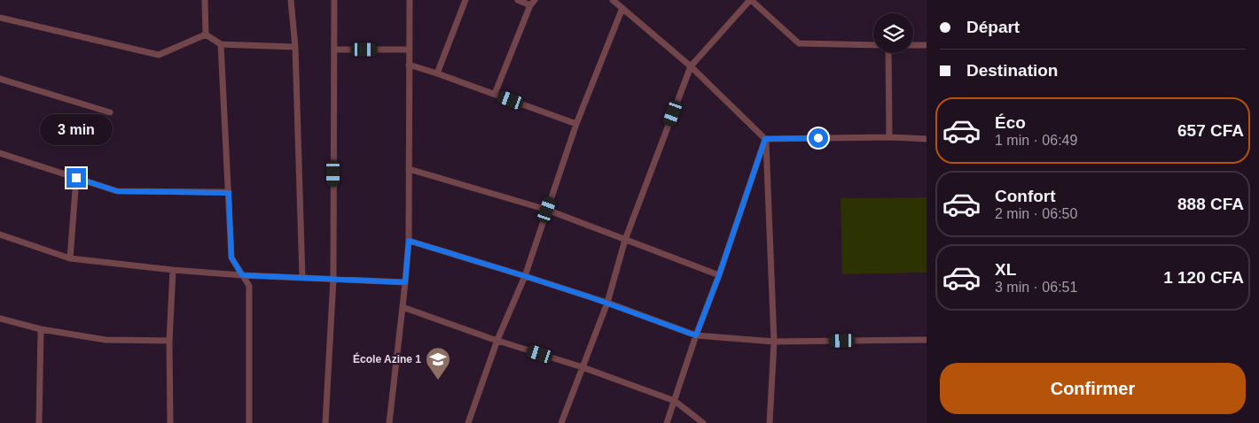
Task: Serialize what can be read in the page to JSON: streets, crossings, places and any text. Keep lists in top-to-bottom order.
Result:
{
  "places": {
    "school or university": ["École Azine 1"]
  },
  "page": {
    "banner": ["Départ", "Destination"],
    "list": [
      {
        "name": "Éco",
        "note": "1 min · 06:49",
        "value": "657 CFA"
      },
      {
        "name": "Confort",
        "note": "2 min · 06:50",
        "value": "888 CFA"
      },
      {
        "name": "XL",
        "note": "3 min · 06:51",
        "value": "1 120 CFA"
      }
    ],
    "bubble": "3 min",
    "buttons": "Confirmer"
  }
}
